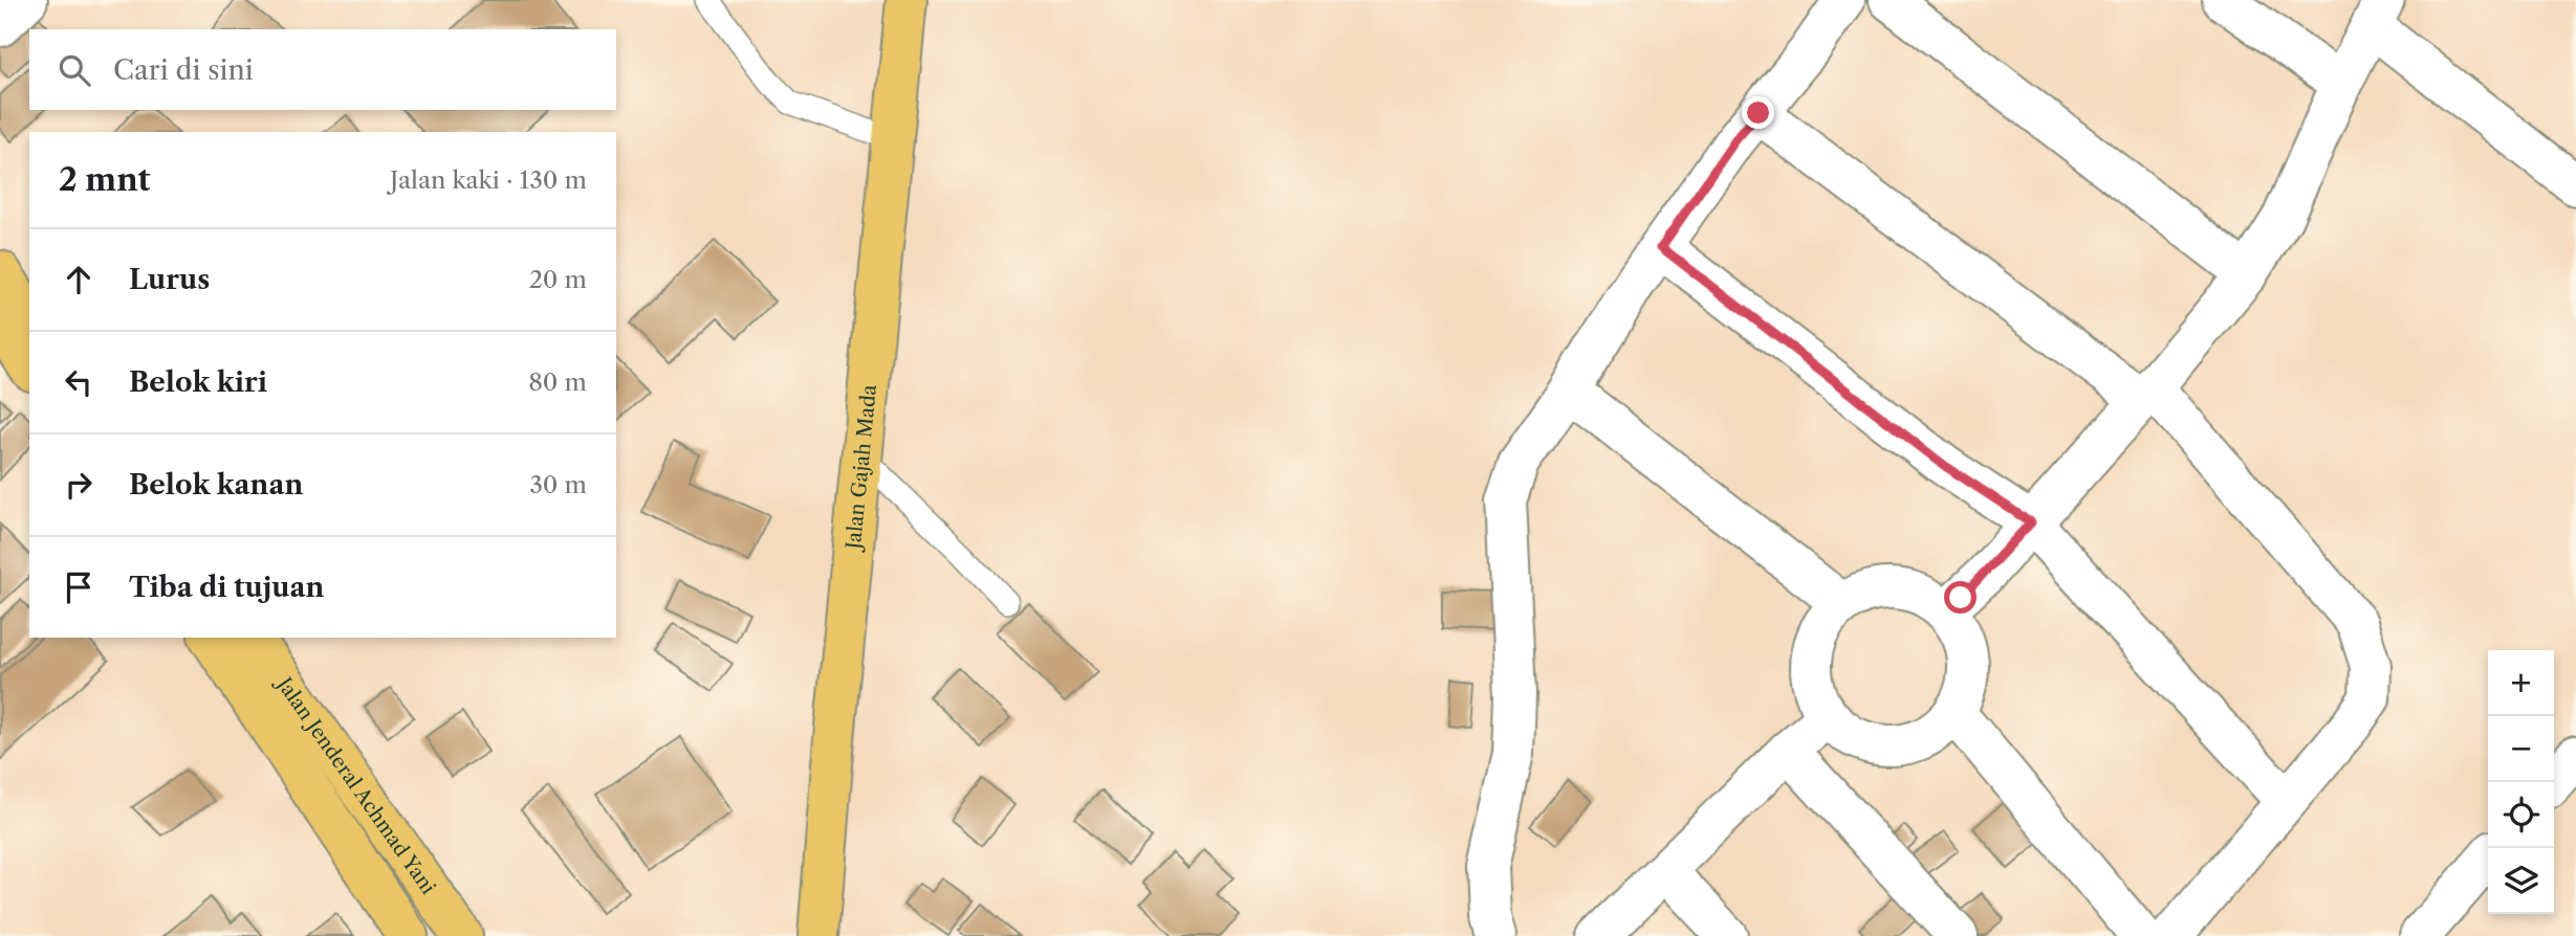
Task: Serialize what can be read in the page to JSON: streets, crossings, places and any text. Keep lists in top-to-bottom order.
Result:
{
  "streets": {
    "main road": ["Jalan Gajah Mada", "Jalan Jenderal Achmad Yani"]
  },
  "page": {
    "search": "Cari di sini",
    "heading": ["2 mnt", "Jalan kaki · 130 m"],
    "list": [
      ["Lurus", "20 m"],
      ["Belok kiri", "80 m"],
      ["Belok kanan", "30 m"],
      "Tiba di tujuan"
    ],
    "map_buttons": ["+", "−"]
  }
}
